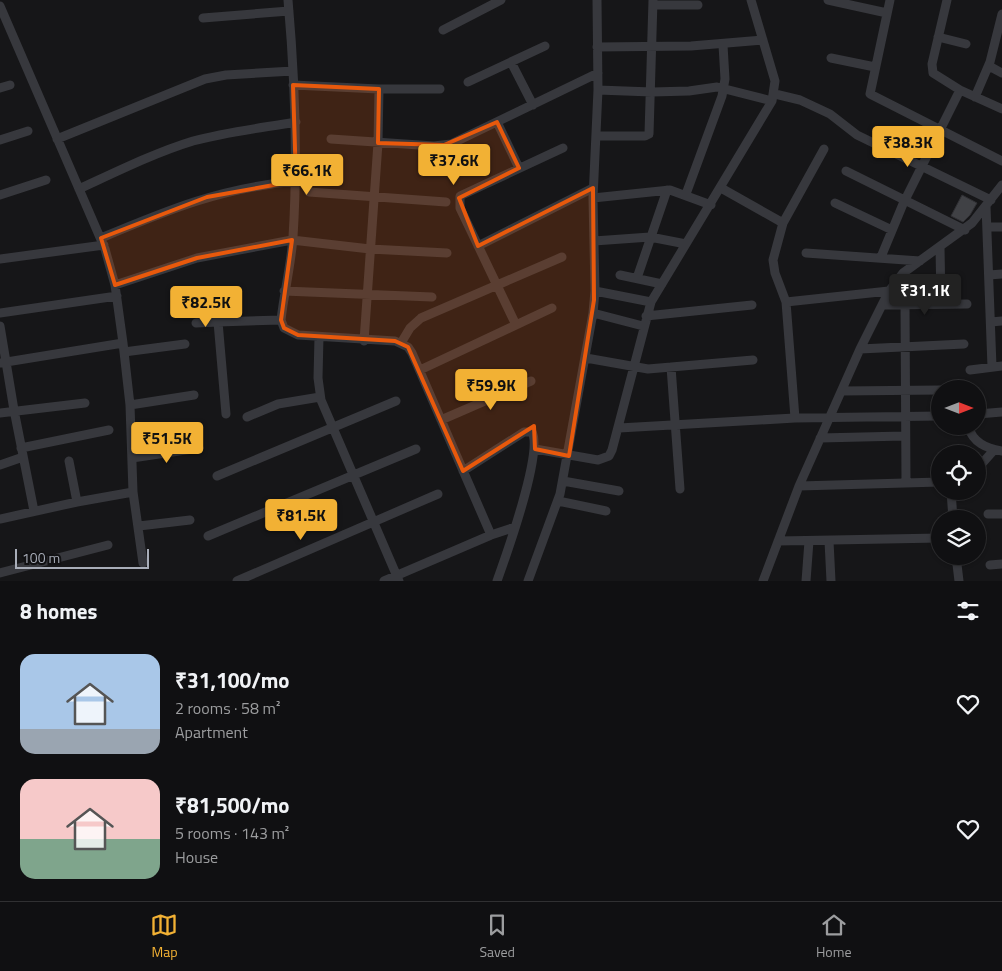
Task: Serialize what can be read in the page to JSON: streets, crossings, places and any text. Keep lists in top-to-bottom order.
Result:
{
  "scale_bar": "100 m",
  "north": "right",
  "page": {
    "price": [
      "₹38.3K",
      "₹37.6K",
      "₹66.1K",
      "₹31.1K",
      "₹82.5K",
      "₹59.9K",
      "₹51.5K",
      "₹81.5K"
    ],
    "scale": "100 m",
    "heading": "8 homes",
    "list": [
      {
        "name": "₹31,100/mo",
        "note": "2 rooms · 58 m² · Apartment"
      },
      {
        "name": "₹81,500/mo",
        "note": "5 rooms · 143 m² · House"
      }
    ],
    "tabs": ["Map", "Saved", "Home"]
  }
}
